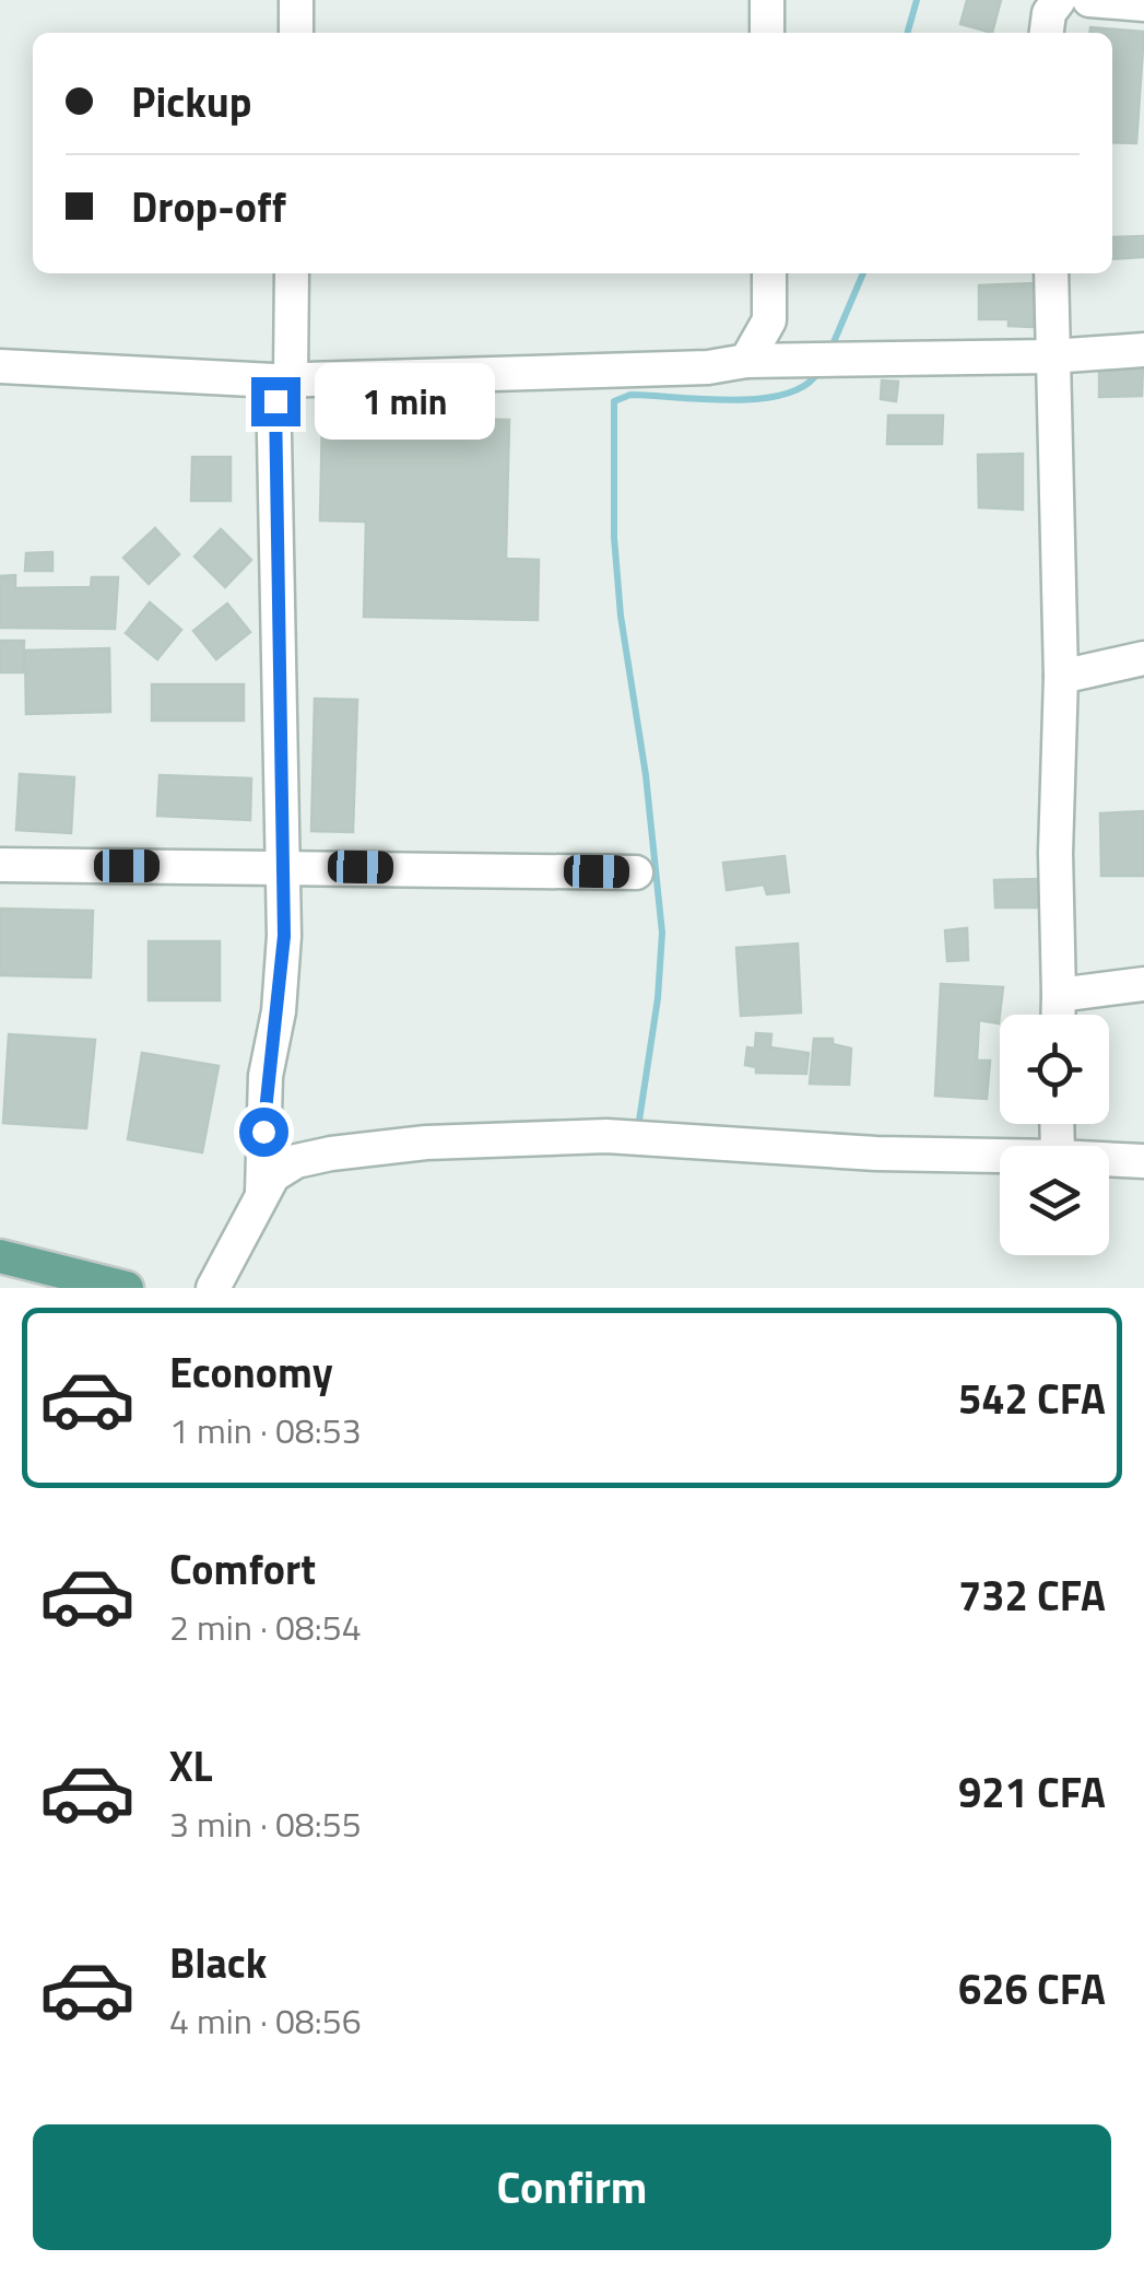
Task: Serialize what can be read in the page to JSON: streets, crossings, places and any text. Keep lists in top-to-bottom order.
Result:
{
  "page": {
    "banner": ["Pickup", "Drop-off"],
    "bubble": "1 min",
    "list": [
      {
        "name": "Economy",
        "note": "1 min · 08:53",
        "value": "542 CFA"
      },
      {
        "name": "Comfort",
        "note": "2 min · 08:54",
        "value": "732 CFA"
      },
      {
        "name": "XL",
        "note": "3 min · 08:55",
        "value": "921 CFA"
      },
      {
        "name": "Black",
        "note": "4 min · 08:56",
        "value": "626 CFA"
      }
    ],
    "buttons": "Confirm"
  }
}
